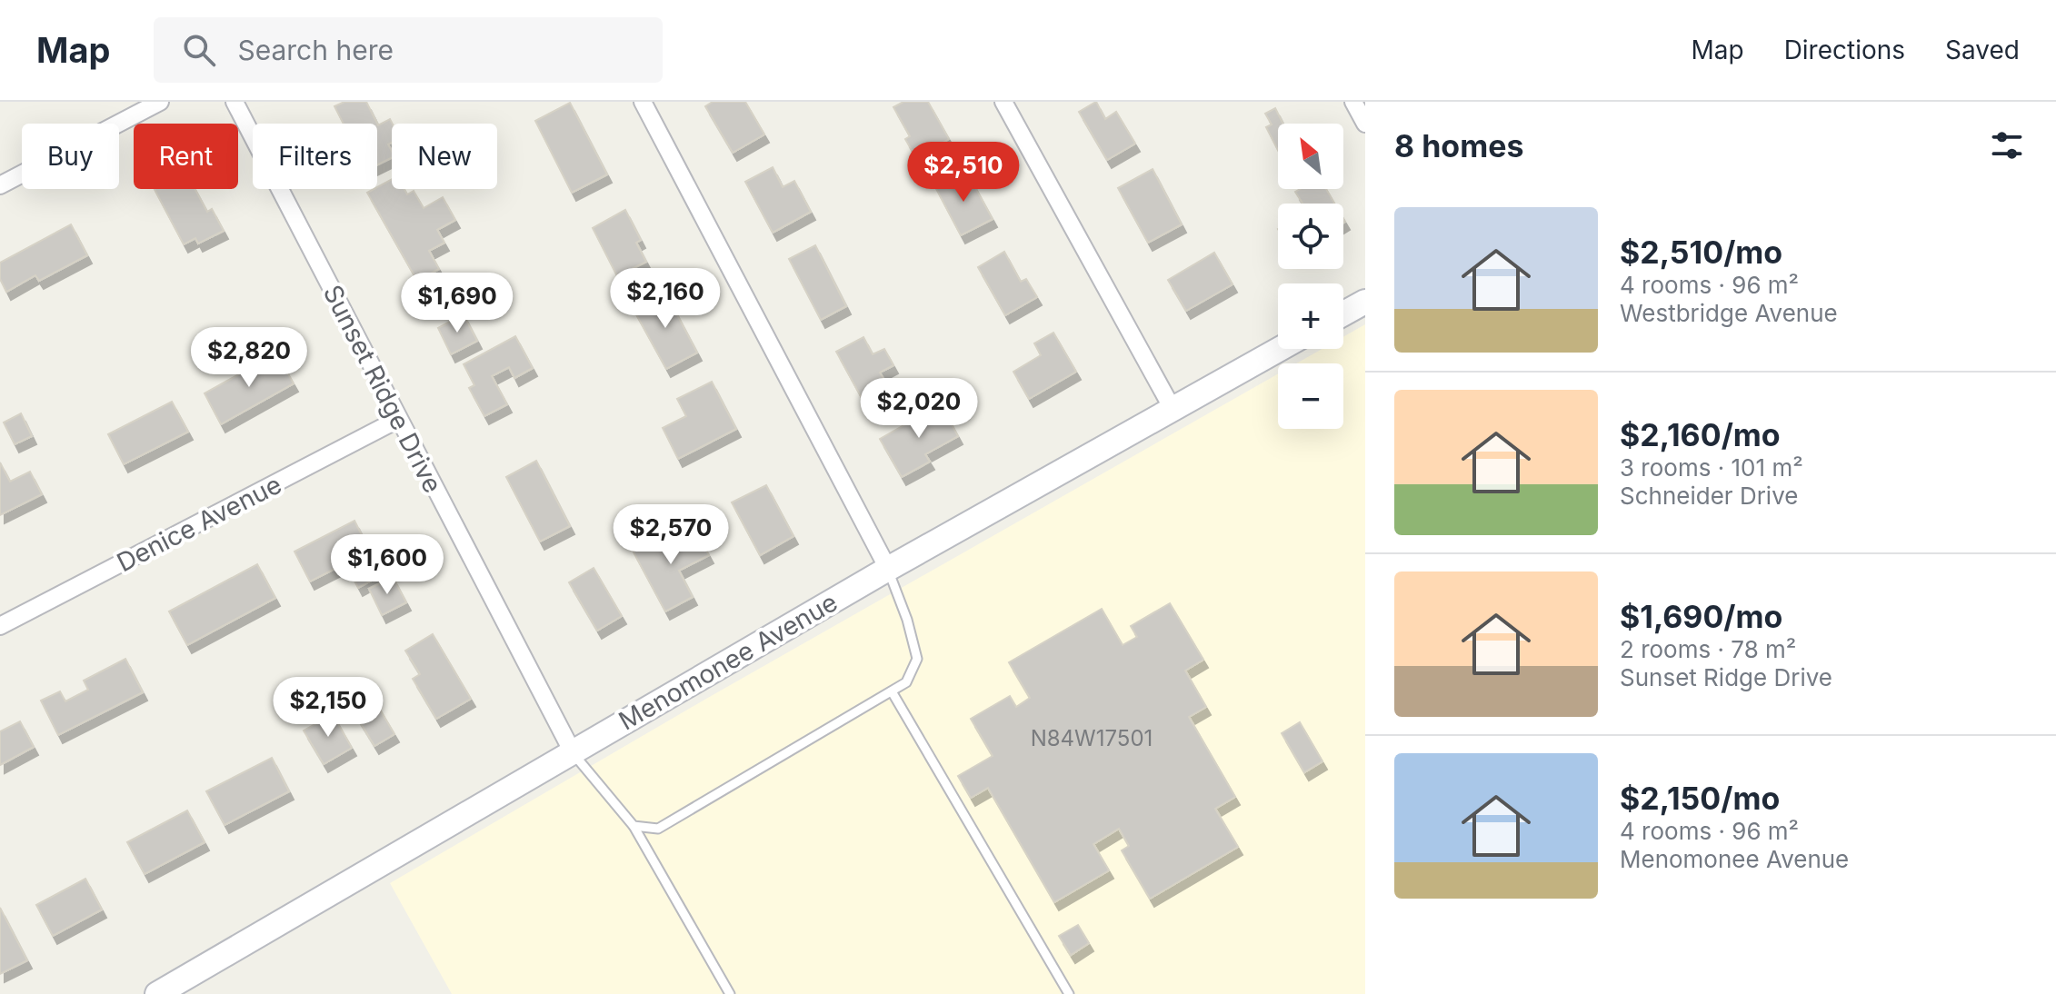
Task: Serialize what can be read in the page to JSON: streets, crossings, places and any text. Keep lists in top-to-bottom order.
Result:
{
  "streets": {
    "street": ["Sunset Ridge Drive", "Denice Avenue", "Menomonee Avenue"]
  },
  "crossings": [
    ["Sunset Ridge Drive", "Denice Avenue"],
    ["Sunset Ridge Drive", "Menomonee Avenue"]
  ],
  "house_numbers": ["N84W17501"],
  "north": "top left",
  "page": {
    "header": "Map",
    "search": "Search here",
    "nav": ["Map", "Directions", "Saved"],
    "heading": "8 homes",
    "map_buttons": ["+", "−"],
    "chip": [
      "Buy",
      "Rent",
      "Filters",
      "New"
    ],
    "price": [
      "$2,510",
      "$2,160",
      "$1,690",
      "$2,820",
      "$2,020",
      "$2,570",
      "$1,600",
      "$2,150"
    ],
    "list": [
      {
        "name": "$2,510/mo",
        "note": "4 rooms · 96 m² · Westbridge Avenue"
      },
      {
        "name": "$2,160/mo",
        "note": "3 rooms · 101 m² · Schneider Drive"
      },
      {
        "name": "$1,690/mo",
        "note": "2 rooms · 78 m² · Sunset Ridge Drive"
      },
      {
        "name": "$2,150/mo",
        "note": "4 rooms · 96 m² · Menomonee Avenue"
      }
    ]
  }
}
